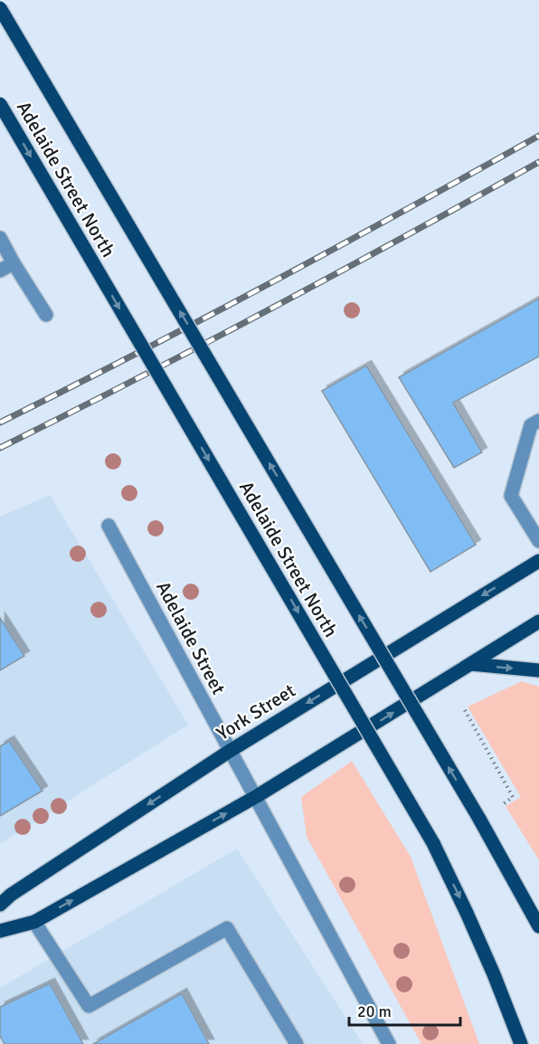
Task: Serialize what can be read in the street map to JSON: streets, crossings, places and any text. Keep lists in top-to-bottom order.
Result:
{
  "streets": {
    "main road": ["Adelaide Street North", "York Street"],
    "street": ["Adelaide Street"]
  },
  "crossings": [
    ["Adelaide Street", "York Street"]
  ],
  "scale_bar": "20 m"
}
